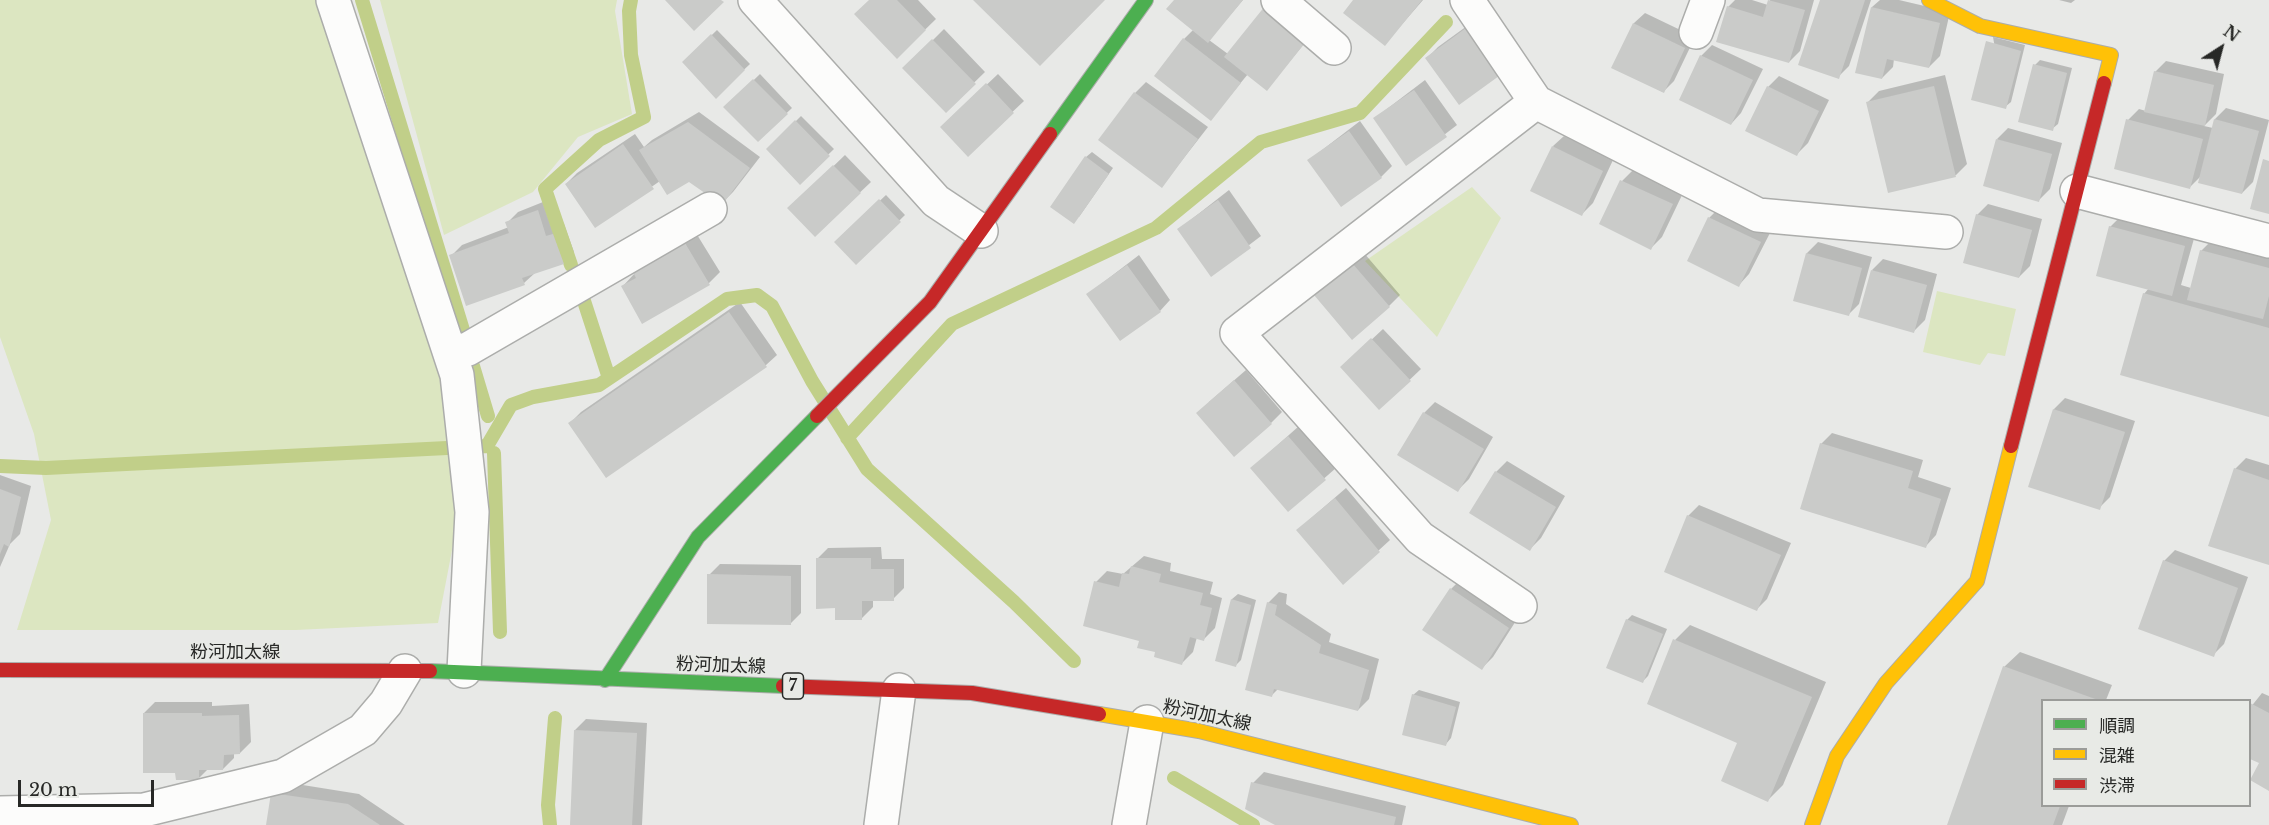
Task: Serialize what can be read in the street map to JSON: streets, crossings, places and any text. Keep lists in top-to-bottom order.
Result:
{
  "streets": {
    "street": ["粉河加太線", "7"]
  },
  "legend": ["順調", "混雑", "渋滞"],
  "scale_bar": "20 m",
  "north": "top right"
}
